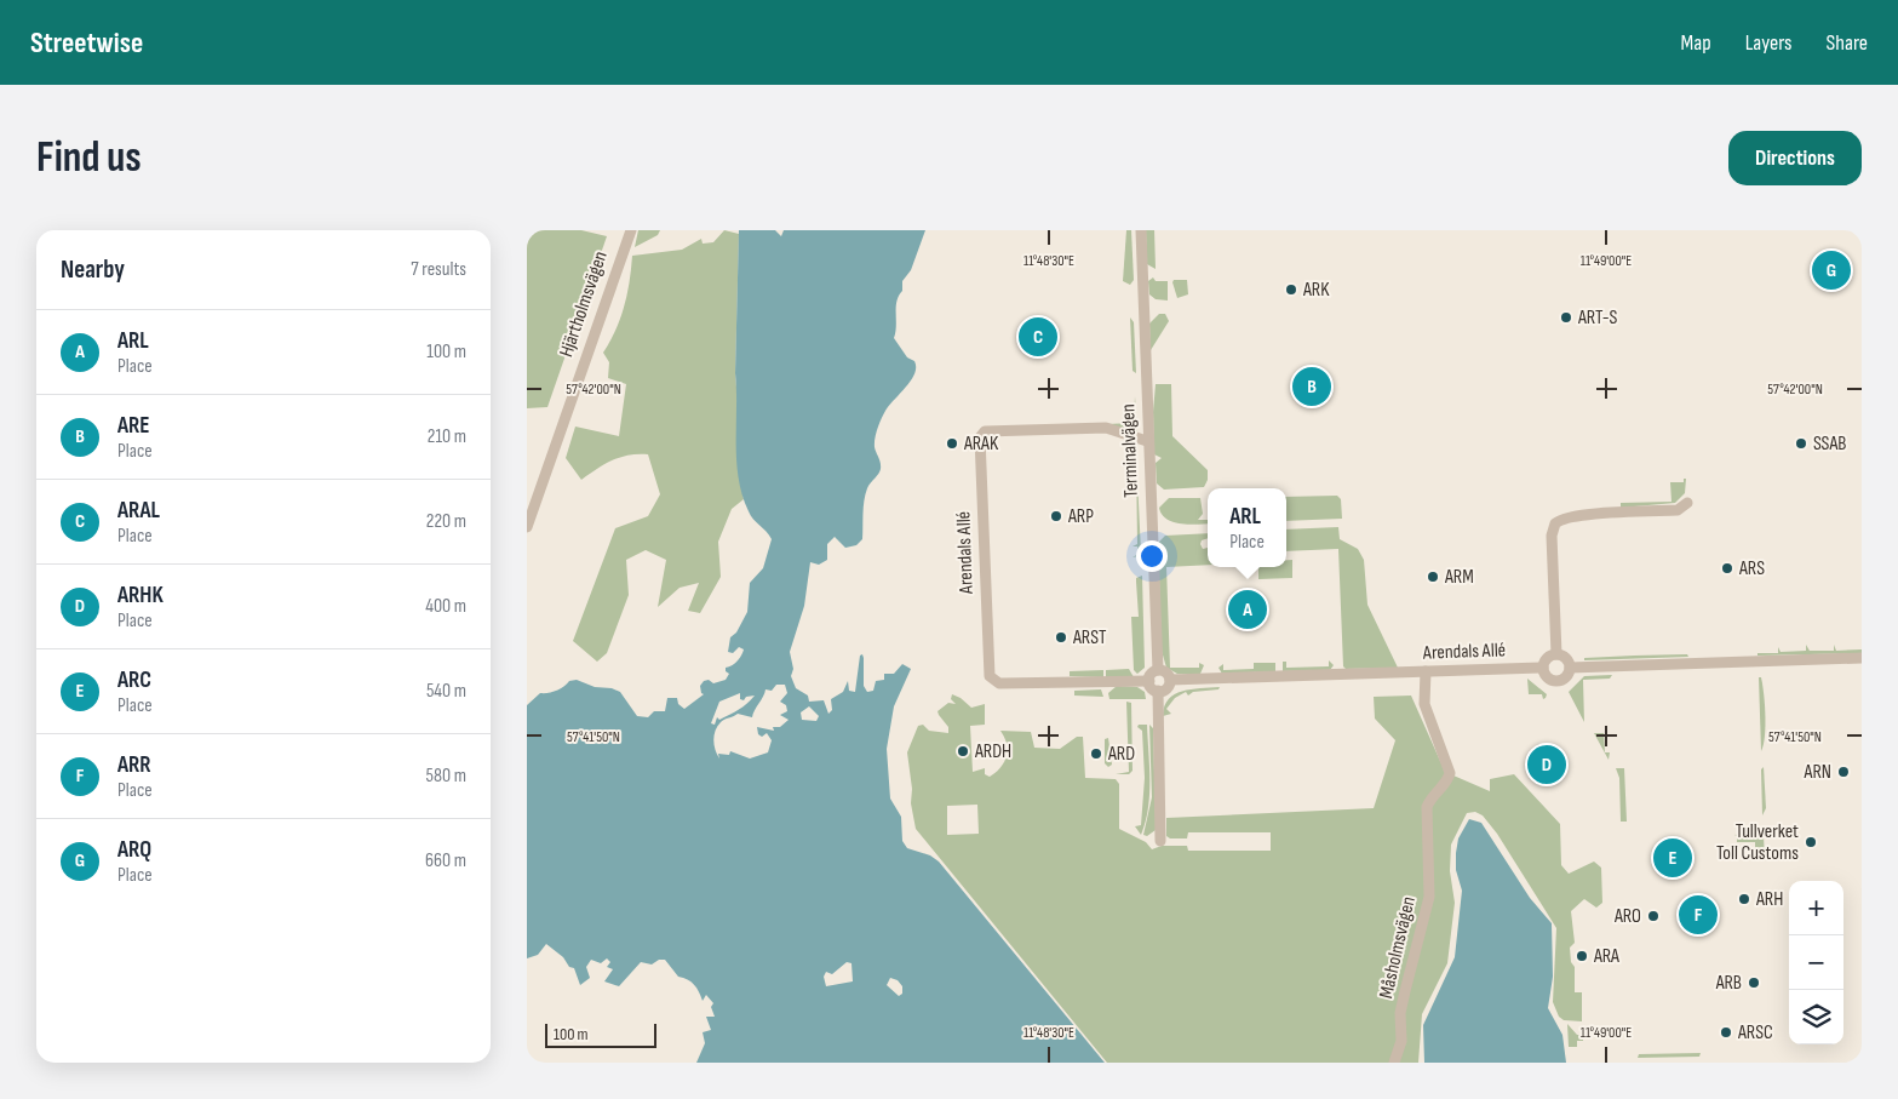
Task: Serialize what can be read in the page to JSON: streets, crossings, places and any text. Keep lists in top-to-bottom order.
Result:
{
  "streets": {
    "street": [
      "Hjärtholmsvägen",
      "Terminalvägen",
      "Arendals Allé",
      "Måsholmsvägen"
    ]
  },
  "crossings": [
    ["Terminalvägen", "Arendals Allé"],
    ["Arendals Allé", "Måsholmsvägen"]
  ],
  "places": [
    "ARK",
    "ART-S",
    "ARAK",
    "SSAB",
    "ARP",
    "ARS",
    "ARM",
    "ARST",
    "ARDH",
    "ARD",
    "ARN",
    "Tullverket Toll Customs",
    "ARH",
    "ARO",
    "ARA",
    "ARB",
    "ARSC"
  ],
  "scale_bar": "100 m",
  "page": {
    "header": "Streetwise",
    "nav": ["Map", "Layers", "Share"],
    "buttons": "Directions",
    "title": "Find us",
    "heading": ["Nearby", "7 results"],
    "pins": [
      "G",
      "C",
      "B",
      "A",
      "D",
      "E",
      "F"
    ],
    "list": [
      {
        "mark": "A",
        "name": "ARL",
        "note": "Place",
        "value": "100 m"
      },
      {
        "mark": "B",
        "name": "ARE",
        "note": "Place",
        "value": "210 m"
      },
      {
        "mark": "C",
        "name": "ARAL",
        "note": "Place",
        "value": "220 m"
      },
      {
        "mark": "D",
        "name": "ARHK",
        "note": "Place",
        "value": "400 m"
      },
      {
        "mark": "E",
        "name": "ARC",
        "note": "Place",
        "value": "540 m"
      },
      {
        "mark": "F",
        "name": "ARR",
        "note": "Place",
        "value": "580 m"
      },
      {
        "mark": "G",
        "name": "ARQ",
        "note": "Place",
        "value": "660 m"
      }
    ],
    "popup": ["ARL", "Place"],
    "map_buttons": ["+", "−"],
    "scale": "100 m"
  },
  "coordinates": [
    "11°48'30\"E",
    "11°49'00\"E",
    "57°42'00\"N",
    "57°41'50\"N"
  ]
}
